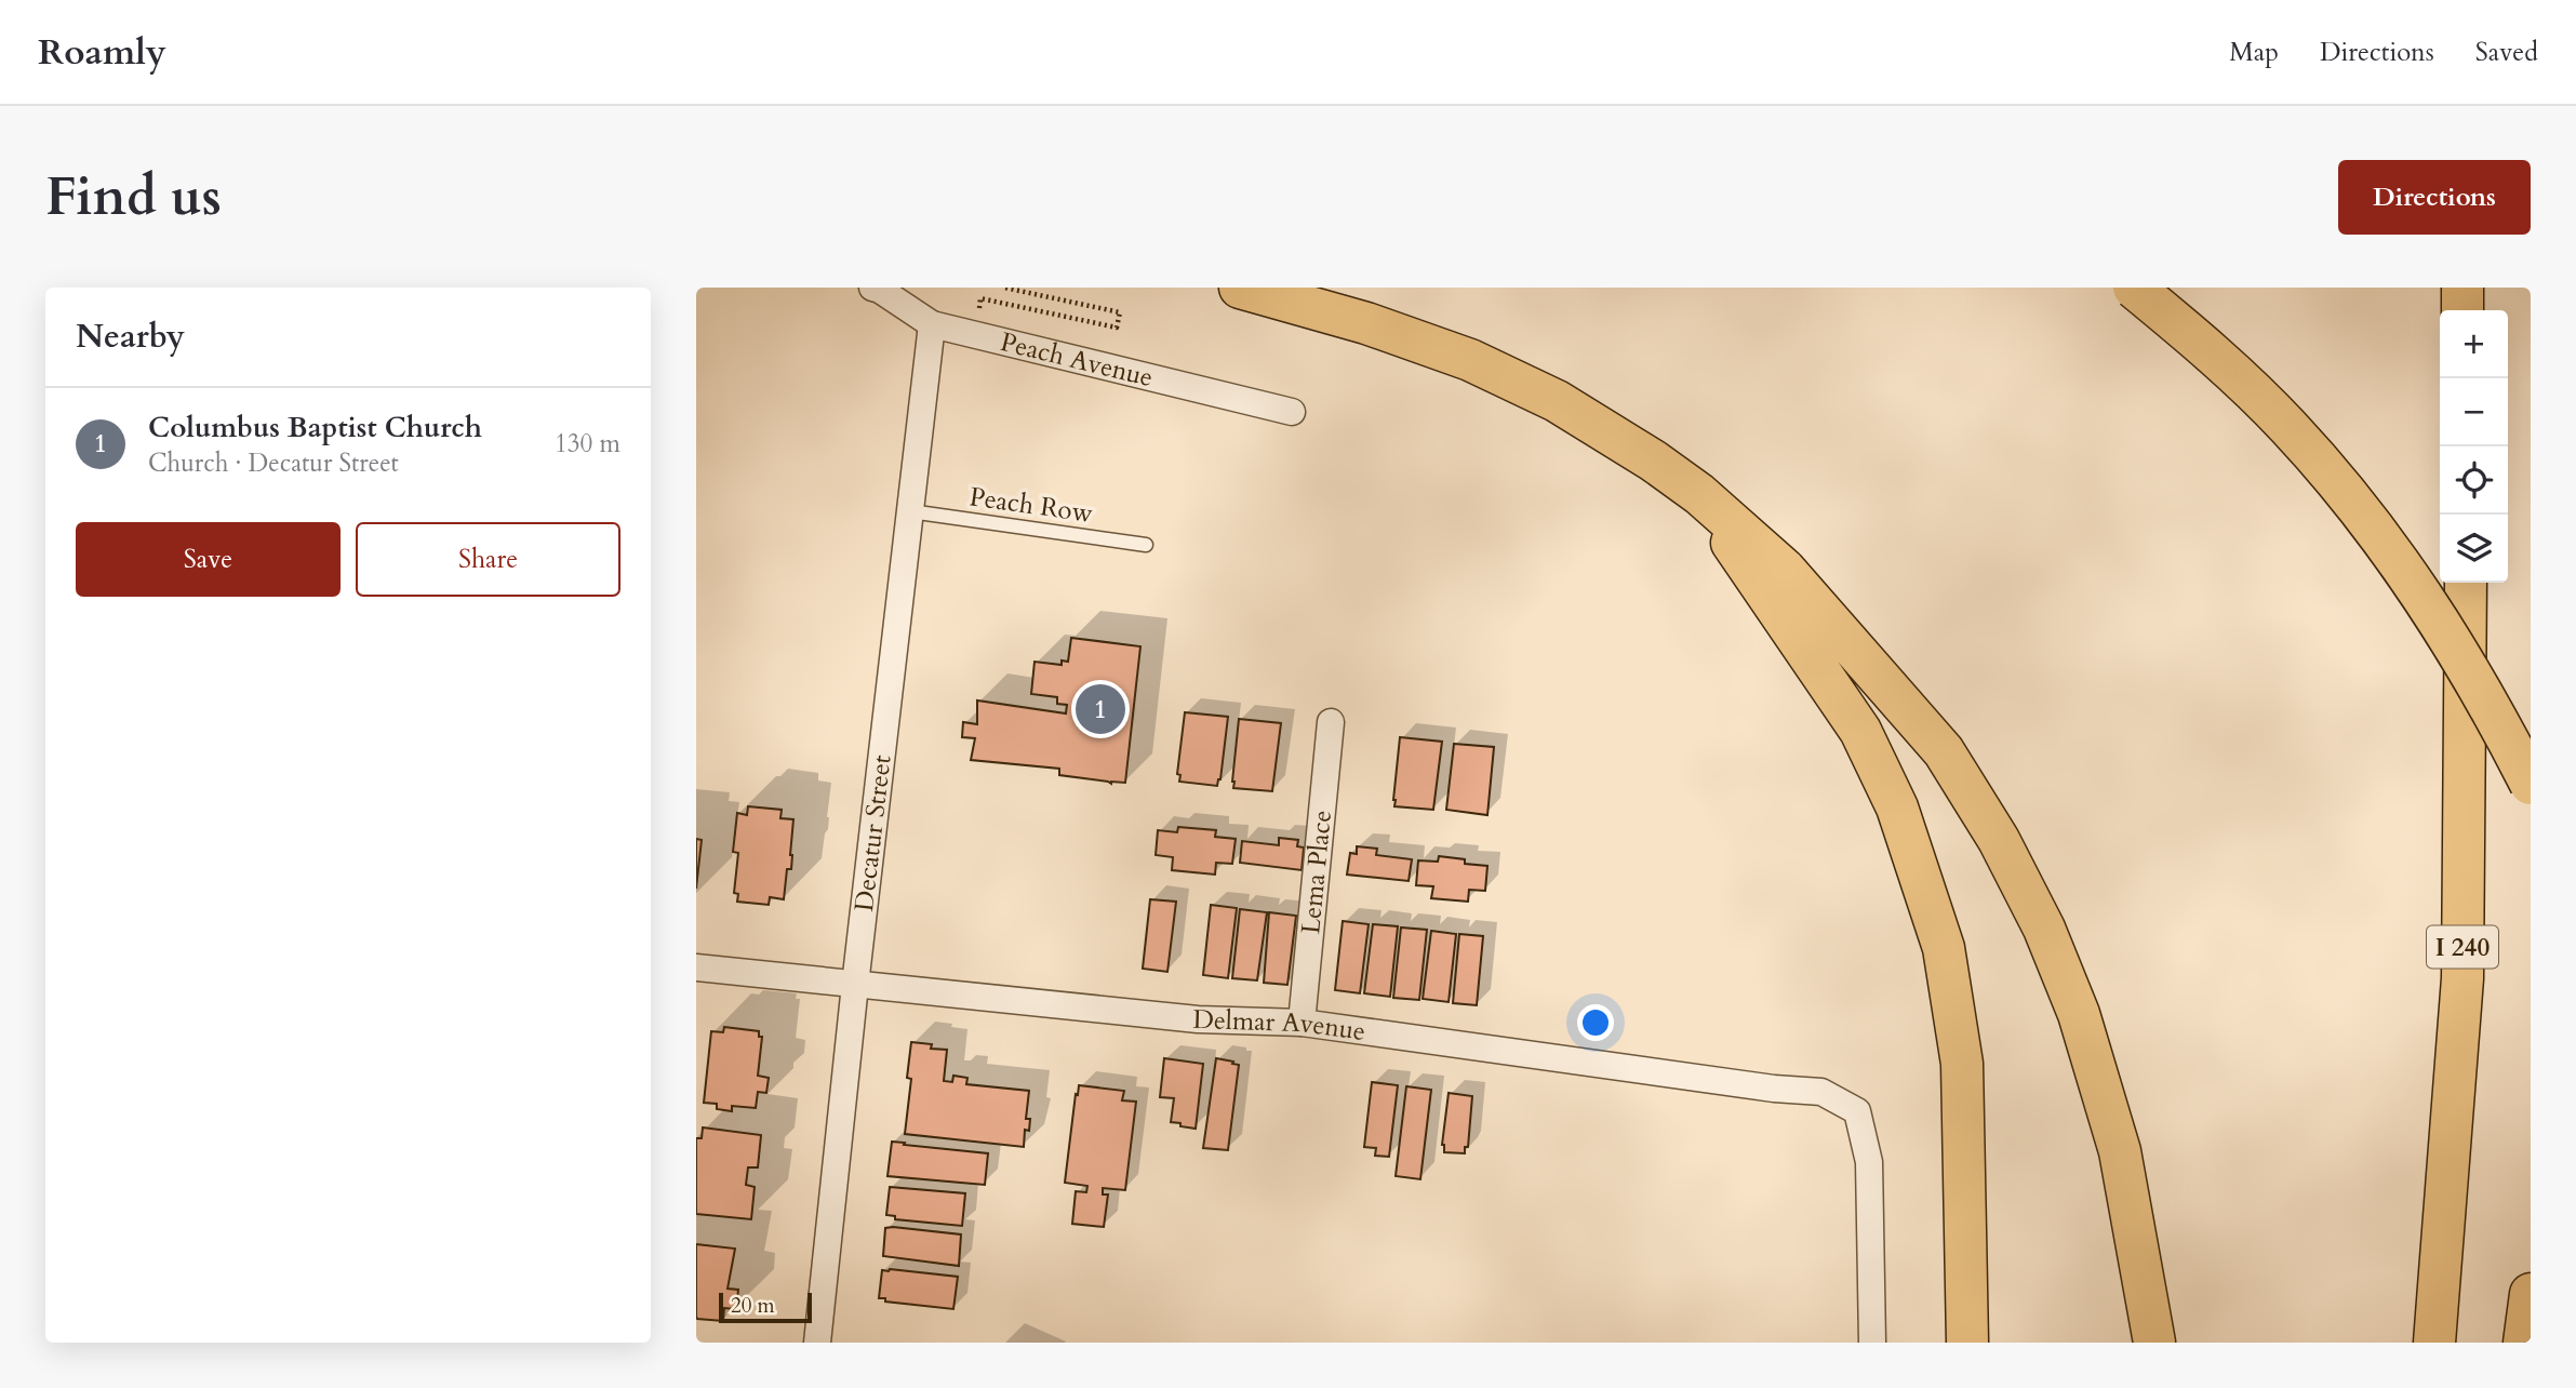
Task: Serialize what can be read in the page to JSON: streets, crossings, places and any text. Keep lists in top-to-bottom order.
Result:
{
  "streets": {
    "highway": ["I 240"],
    "street": [
      "Peach Avenue",
      "Decatur Street",
      "Lema Place",
      "Delmar Avenue"
    ],
    "lane": ["Peach Row"]
  },
  "crossings": [
    ["Peach Avenue", "Decatur Street"],
    ["Peach Row", "Decatur Street"],
    ["Decatur Street", "Delmar Avenue"],
    ["Lema Place", "Delmar Avenue"]
  ],
  "scale_bar": "20 m",
  "page": {
    "header": "Roamly",
    "nav": ["Map", "Directions", "Saved"],
    "buttons": [
      "Directions",
      ["Save", "Share"]
    ],
    "title": "Find us",
    "heading": "Nearby",
    "map_buttons": ["+", "−"],
    "list": [
      {
        "mark": "1",
        "name": "Columbus Baptist Church",
        "note": "Church · Decatur Street",
        "value": "130 m"
      }
    ],
    "pins": "1",
    "scale": "20 m"
  }
}
